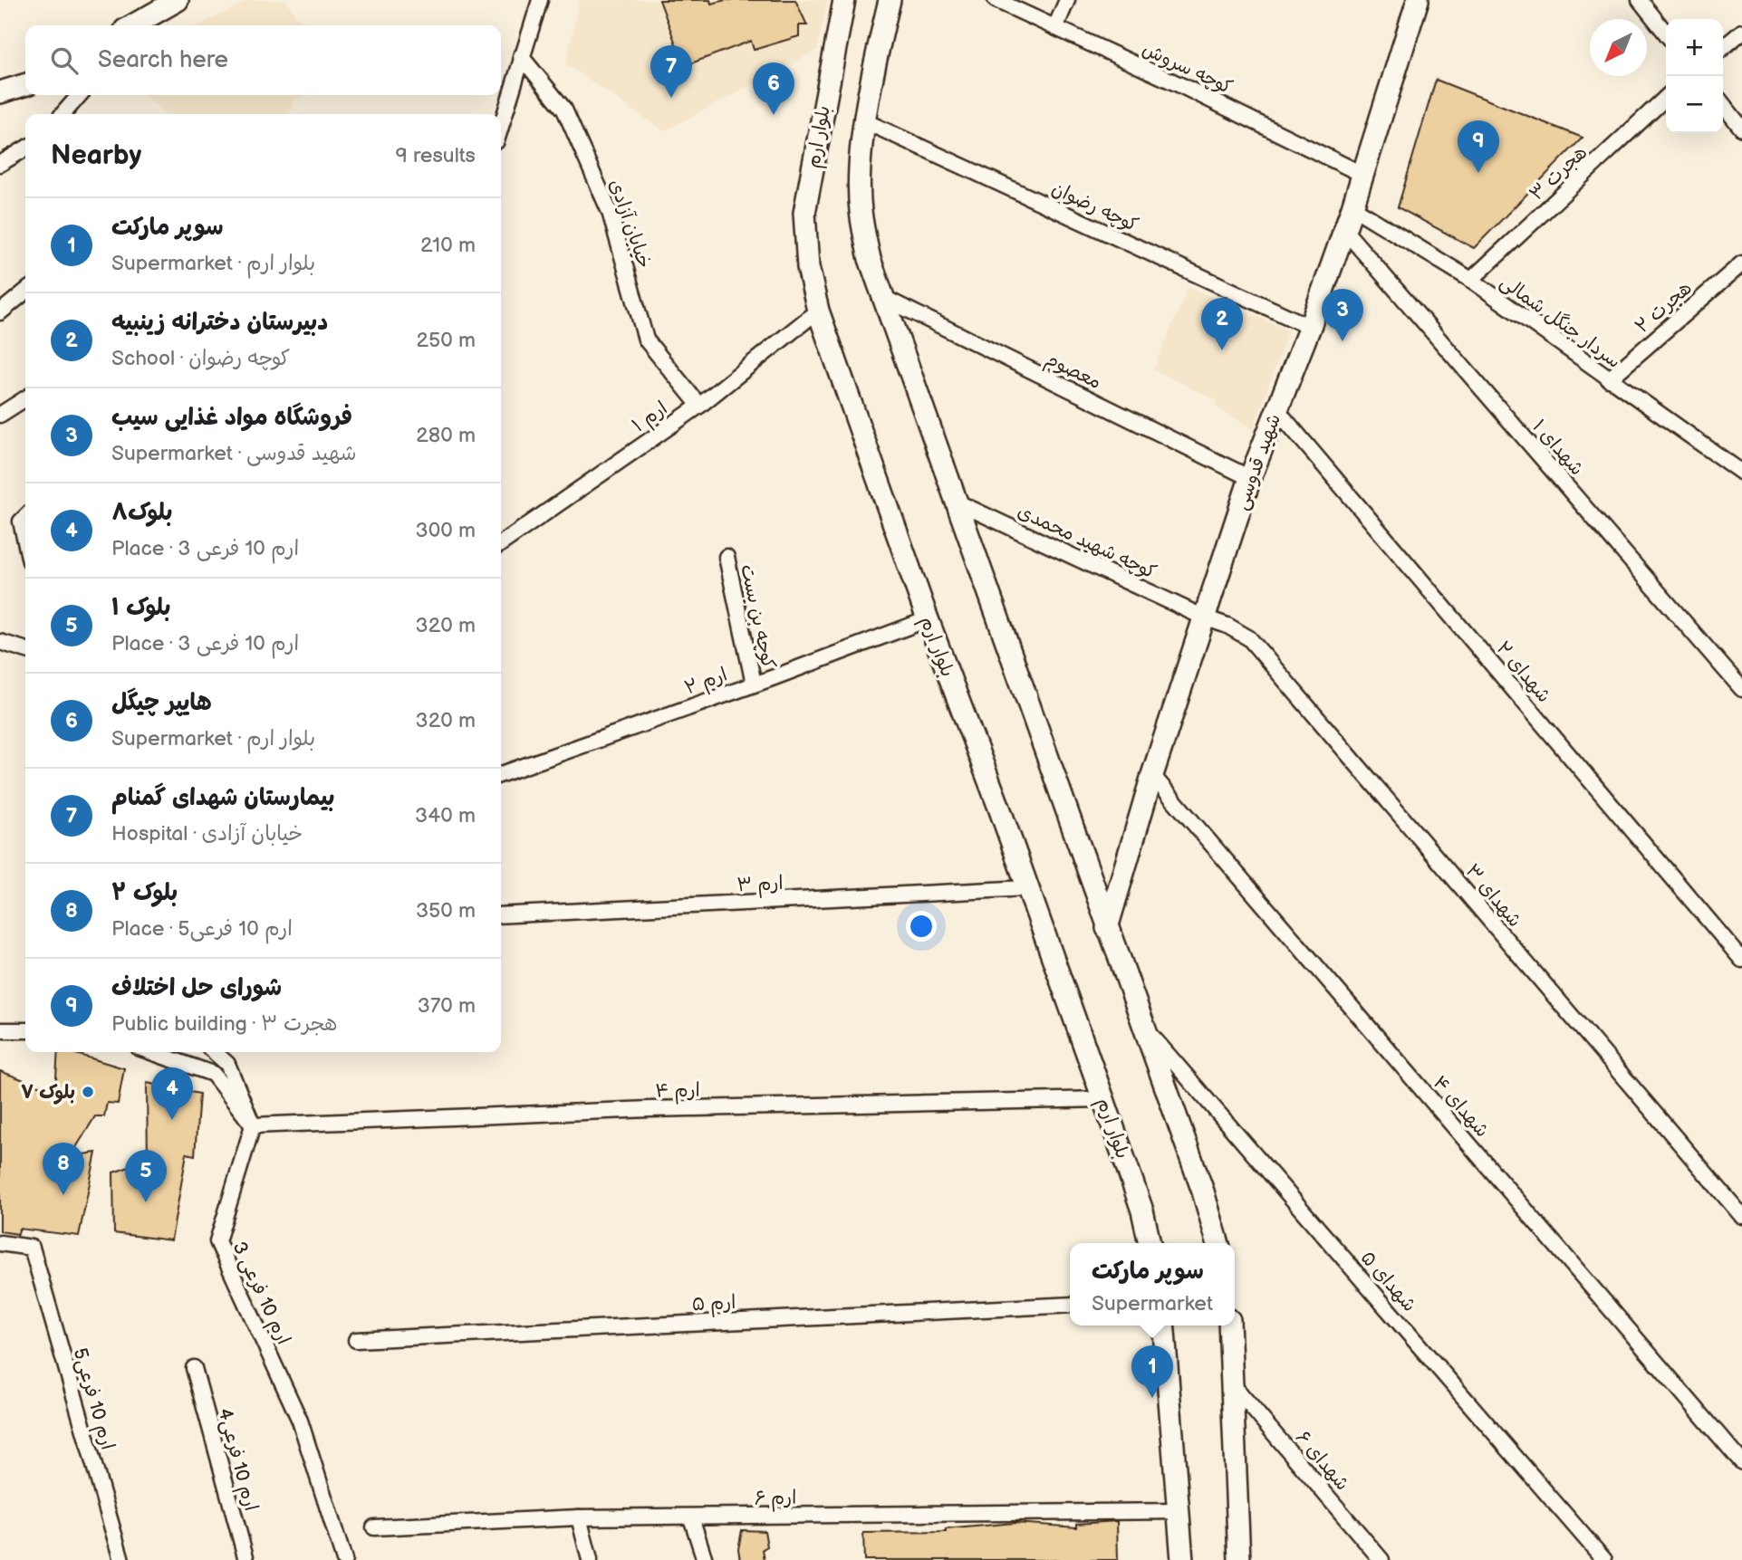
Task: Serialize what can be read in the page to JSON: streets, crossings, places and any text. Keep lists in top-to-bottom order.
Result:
{
  "streets": {
    "main road": ["بلوار ارم", "شهید قدوسی"],
    "street": [
      "کوچه سروش",
      "هجرت ۳",
      "کوچه رضوان",
      "خیابان آزادی",
      "هجرت ۲",
      "سردار جنگل شمالی",
      "معصوم",
      "ارم ۱",
      "شهدای ۱",
      "کوچه شهید محمدی",
      "کوچه بن بست",
      "شهدای ۲",
      "ارم ۲",
      "ارم ۳",
      "شهدای ۳",
      "ارم ۴",
      "شهدای ۴",
      "شهدای ۵",
      "ارم 10 فرعی 3",
      "ارم ۵",
      "ارم 10 فرعی5",
      "ارم 10 فرعی4",
      "شهدای ۶",
      "ارم ۶"
    ]
  },
  "crossings": [
    ["کوچه سروش", "شهید قدوسی"],
    ["بلوار ارم", "ارم ۱"],
    ["بلوار ارم", "ارم ۲"],
    ["بلوار ارم", "ارم ۳"],
    ["بلوار ارم", "ارم ۴"],
    ["هجرت ۳", "سردار جنگل شمالی"],
    ["کوچه رضوان", "شهید قدوسی"],
    ["خیابان آزادی", "ارم ۱"],
    ["هجرت ۲", "سردار جنگل شمالی"],
    ["سردار جنگل شمالی", "شهید قدوسی"],
    ["معصوم", "شهید قدوسی"],
    ["شهدای ۱", "شهید قدوسی"],
    ["شهید قدوسی", "کوچه شهید محمدی"],
    ["شهید قدوسی", "شهدای ۲"],
    ["شهید قدوسی", "شهدای ۳"],
    ["شهید قدوسی", "شهدای ۴"],
    ["کوچه شهید محمدی", "شهدای ۳"],
    ["کوچه بن بست", "ارم ۲"],
    ["ارم ۴", "ارم 10 فرعی 3"]
  ],
  "places": ["بلوک ۷"],
  "north": "bottom left",
  "page": {
    "map_buttons": ["+", "−"],
    "search": "Search here",
    "pins": [
      "7",
      "6",
      "9",
      "3",
      "2",
      "4",
      "8",
      "5",
      "1"
    ],
    "heading": ["Nearby", "9 results"],
    "list": [
      {
        "mark": "1",
        "name": "سوپر مارکت",
        "note": "Supermarket · بلوار ارم",
        "value": "210 m"
      },
      {
        "mark": "2",
        "name": "دبیرستان دخترانه زینبیه",
        "note": "School · کوچه رضوان",
        "value": "250 m"
      },
      {
        "mark": "3",
        "name": "فروشگاه مواد غذایی سیب",
        "note": "Supermarket · شهید قدوسی",
        "value": "280 m"
      },
      {
        "mark": "4",
        "name": "بلوک۸",
        "note": "Place · ارم 10 فرعی 3",
        "value": "300 m"
      },
      {
        "mark": "5",
        "name": "بلوک ۱",
        "note": "Place · ارم 10 فرعی 3",
        "value": "320 m"
      },
      {
        "mark": "6",
        "name": "هایپر چیگل",
        "note": "Supermarket · بلوار ارم",
        "value": "320 m"
      },
      {
        "mark": "7",
        "name": "بیمارستان شهدای گمنام",
        "note": "Hospital · خیابان آزادی",
        "value": "340 m"
      },
      {
        "mark": "8",
        "name": "بلوک ۲",
        "note": "Place · ارم 10 فرعی5",
        "value": "350 m"
      },
      {
        "mark": "9",
        "name": "شورای حل اختلاف",
        "note": "Public building · هجرت ۳",
        "value": "370 m"
      }
    ],
    "popup": ["سوپر مارکت", "Supermarket"]
  }
}
